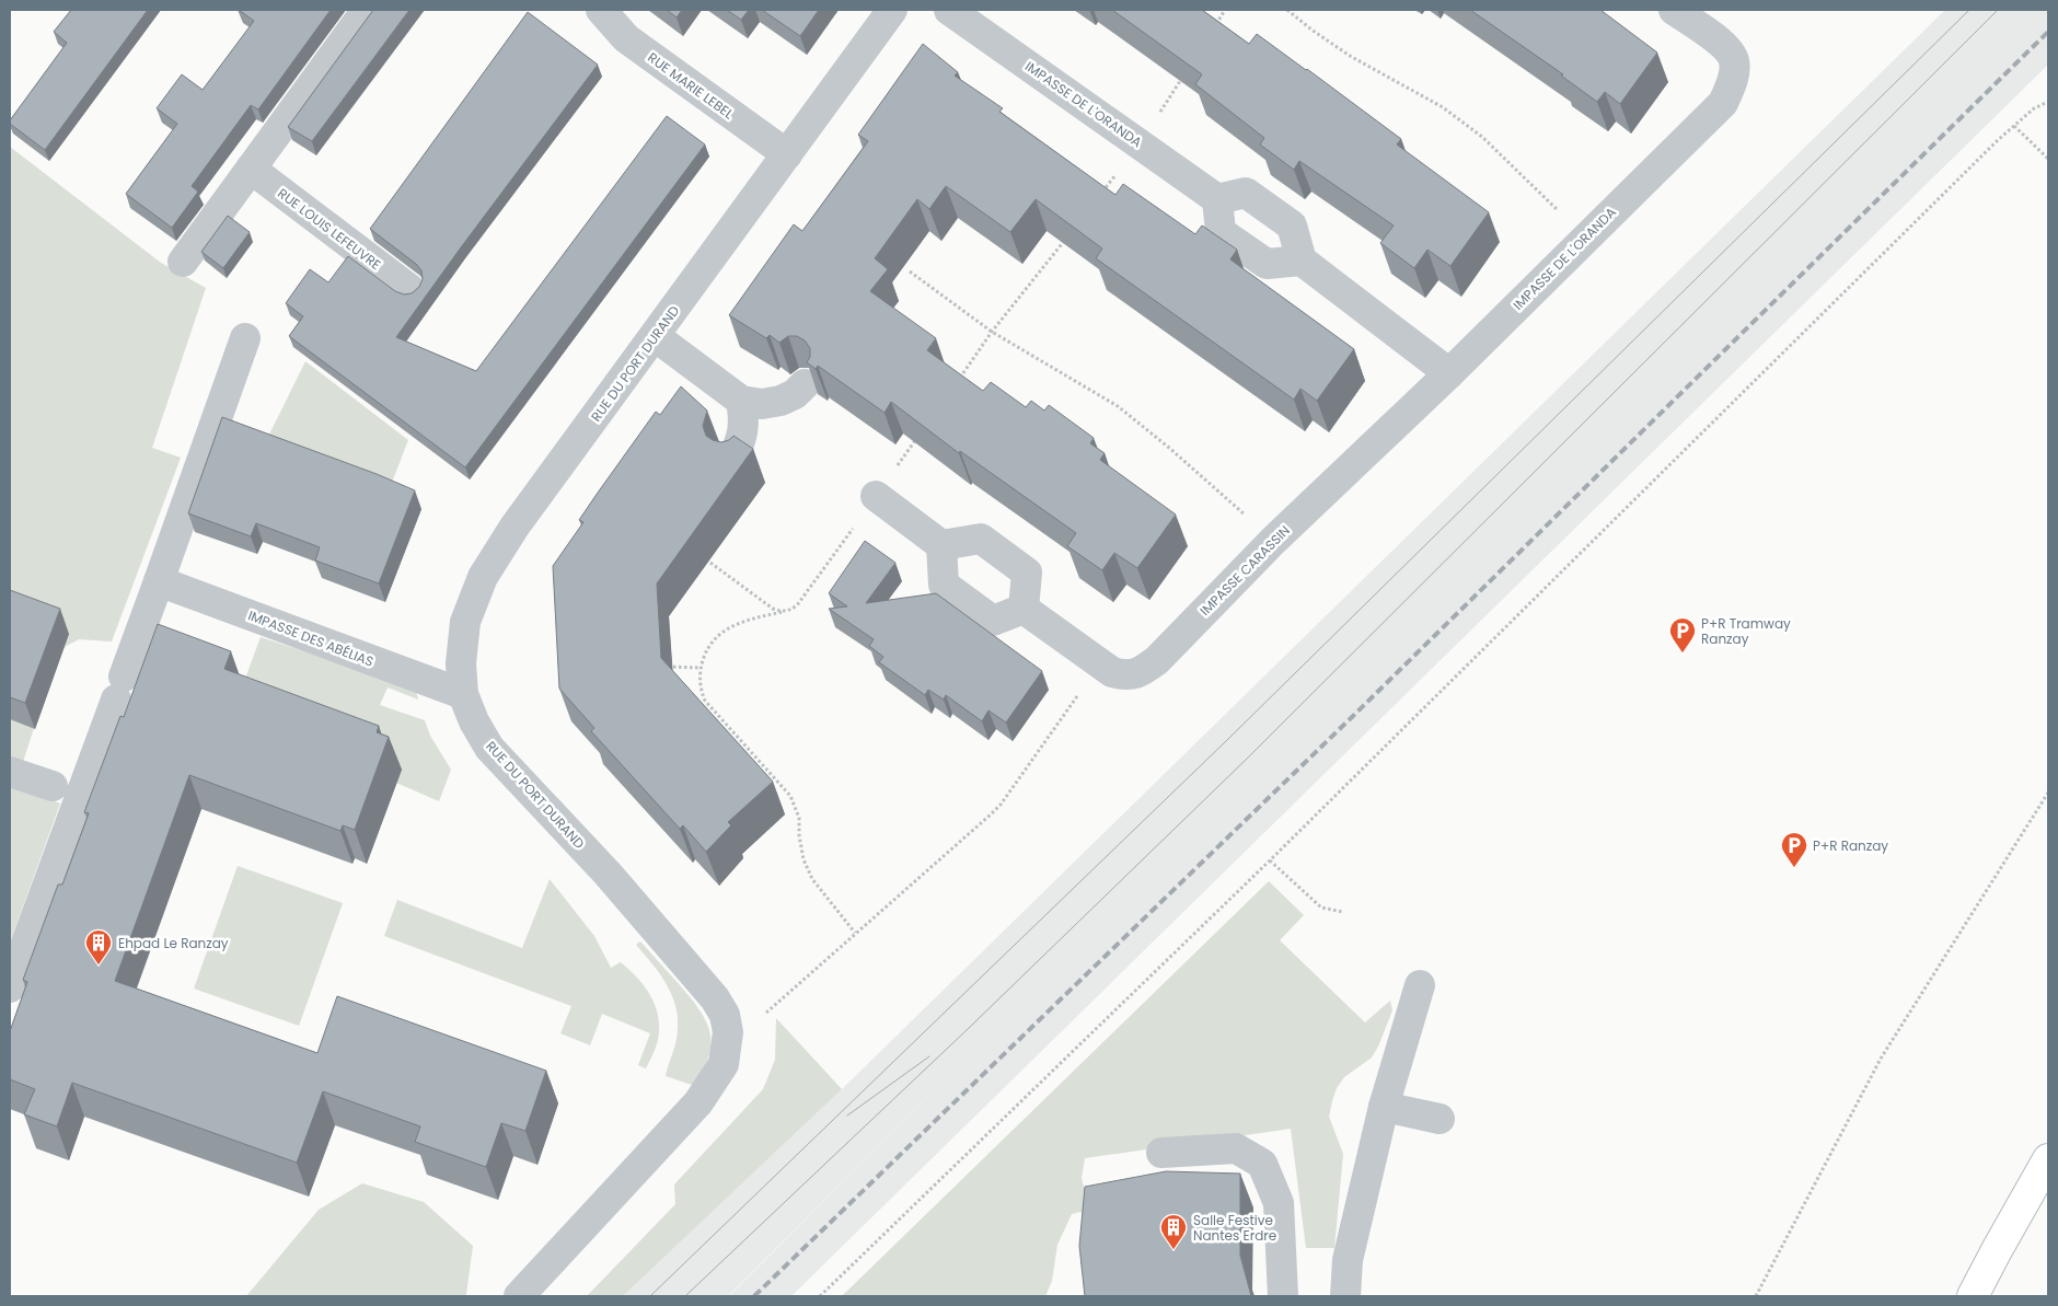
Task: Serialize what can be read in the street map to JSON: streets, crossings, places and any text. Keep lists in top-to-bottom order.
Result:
{
  "streets": {
    "street": [
      "RUE MARIE LEBEL",
      "IMPASSE DE L'ORANDA",
      "RUE LOUIS LEFEUVRE",
      "RUE DU PORT DURAND",
      "IMPASSE CARASSIN",
      "IMPASSE DES ABÉLIAS"
    ]
  },
  "crossings": [
    ["RUE MARIE LEBEL", "RUE DU PORT DURAND"],
    ["IMPASSE DE L'ORANDA", "IMPASSE CARASSIN"],
    ["RUE DU PORT DURAND", "IMPASSE DES ABÉLIAS"]
  ],
  "places": {
    "parking": ["P+R Tramway Ranzay", "P+R Ranzay"],
    "building": ["Ehpad Le Ranzay", "Salle Festive Nantes Erdre"]
  }
}
